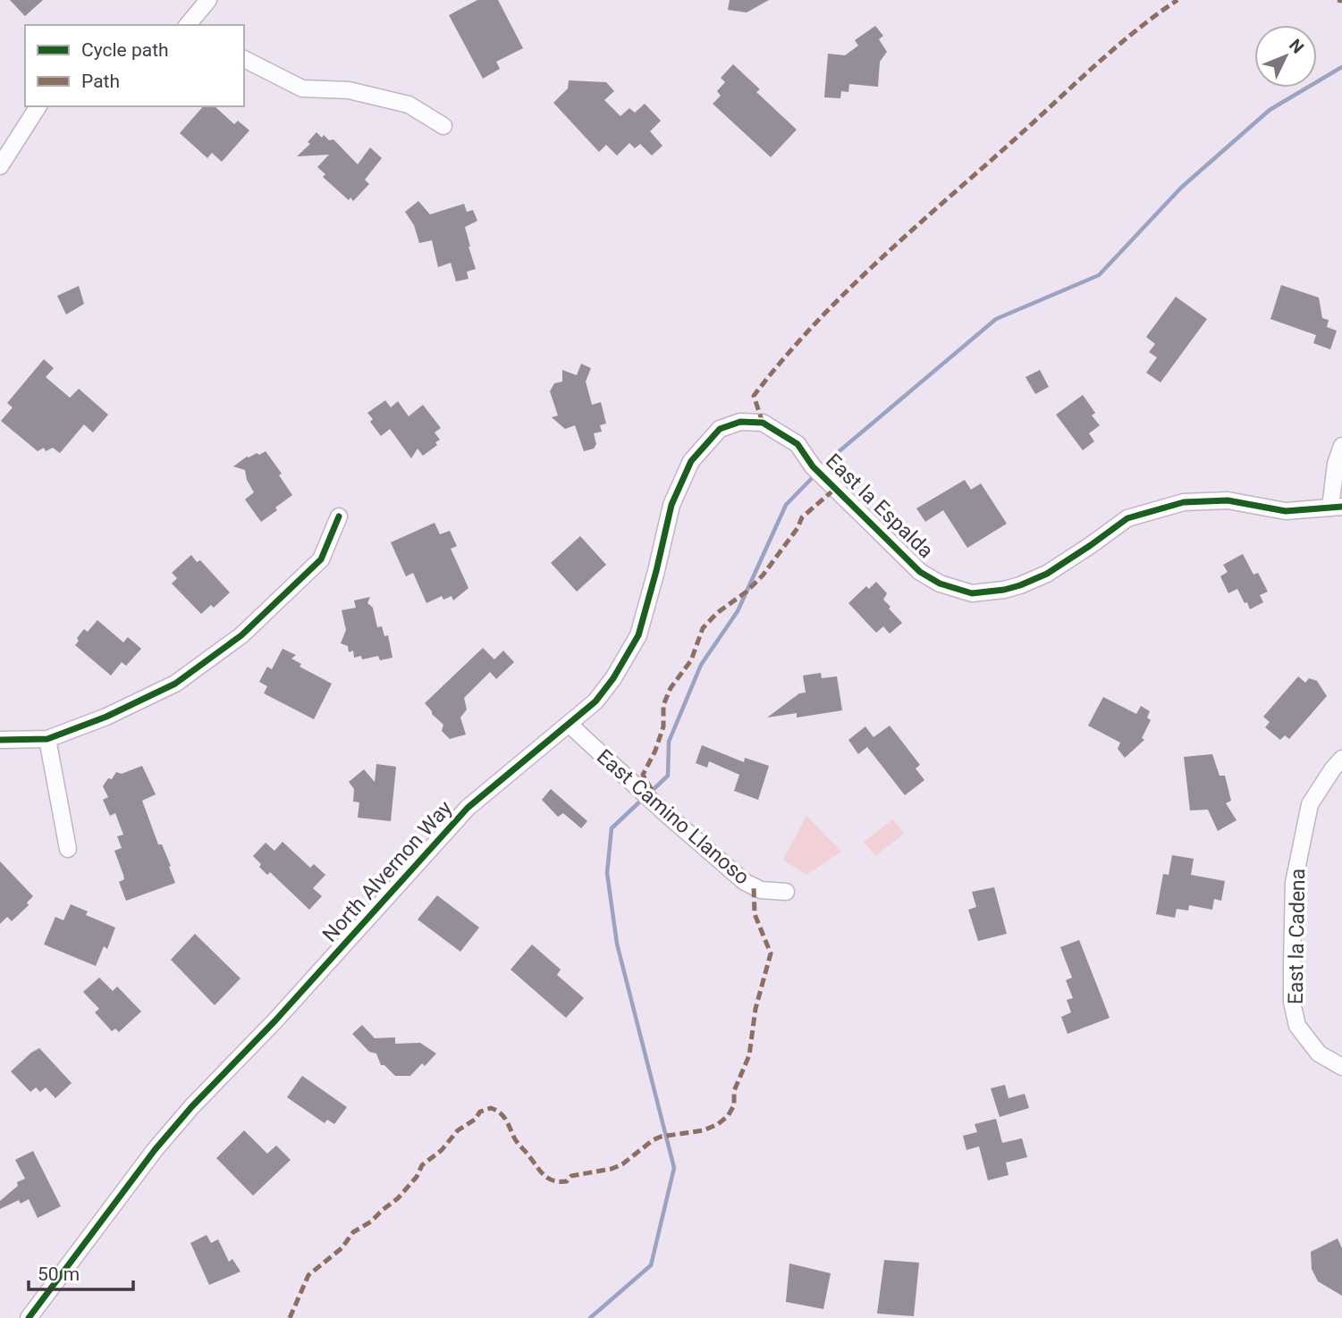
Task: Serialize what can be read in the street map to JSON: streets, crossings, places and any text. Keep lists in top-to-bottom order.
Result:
{
  "streets": {
    "street": [
      "East la Espalda",
      "East Camino Llanoso",
      "North Alvernon Way",
      "East la Cadena"
    ]
  },
  "crossings": [
    ["East la Espalda", "North Alvernon Way"],
    ["East Camino Llanoso", "North Alvernon Way"]
  ],
  "legend": ["Cycle path", "Path"],
  "scale_bar": "50 m",
  "north": "top right"
}
